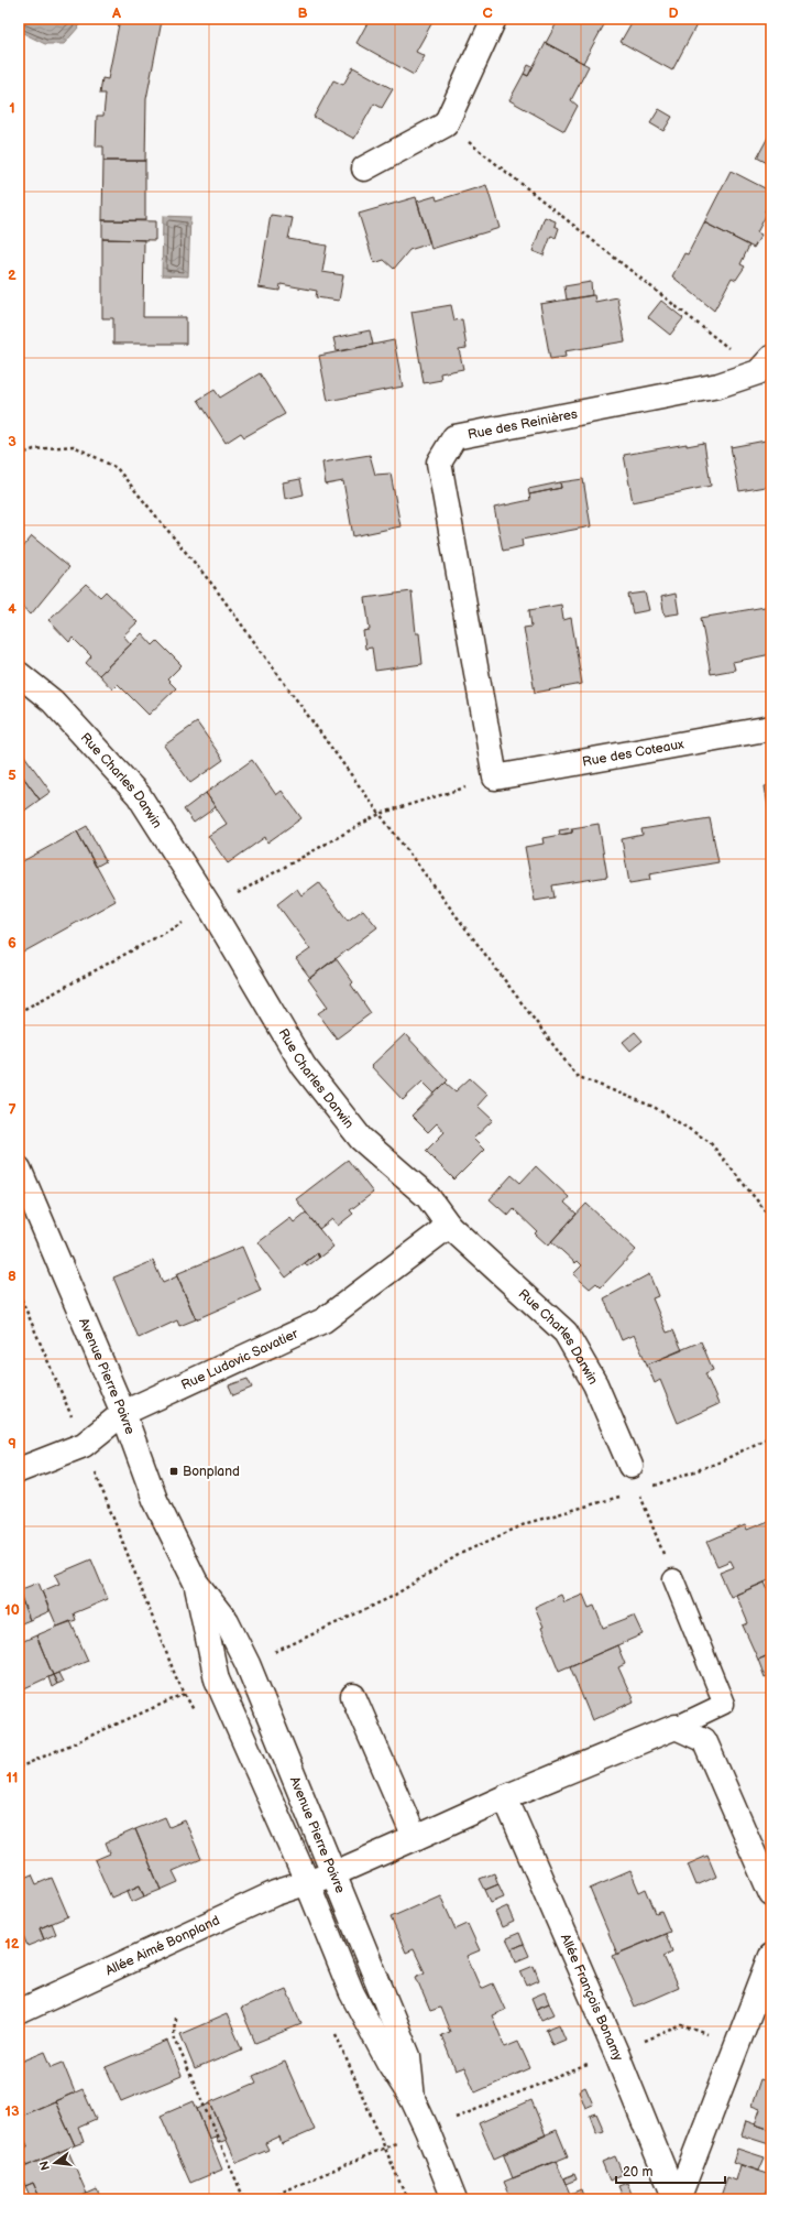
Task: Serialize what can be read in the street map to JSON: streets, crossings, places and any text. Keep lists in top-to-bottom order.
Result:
{
  "streets": {
    "street": [
      "Rue des Reinières",
      "Rue des Coteaux",
      "Rue Charles Darwin",
      "Rue Ludovic Savatier",
      "Avenue Pierre Poivre",
      "Allée Aimé Bonpland",
      "Allée François Bonamy"
    ]
  },
  "crossings": [
    ["Rue des Reinières", "Rue des Coteaux"],
    ["Rue Charles Darwin", "Rue Ludovic Savatier"],
    ["Rue Ludovic Savatier", "Avenue Pierre Poivre"],
    ["Avenue Pierre Poivre", "Allée Aimé Bonpland"]
  ],
  "places": {
    "transit": ["Bonpland"]
  },
  "scale_bar": "20 m",
  "north": "left",
  "grid": {
    "columns": [
      "A",
      "B",
      "C",
      "D"
    ],
    "rows": [
      "1",
      "2",
      "3",
      "4",
      "5",
      "6",
      "7",
      "8",
      "9",
      "10",
      "11",
      "12",
      "13"
    ]
  }
}
